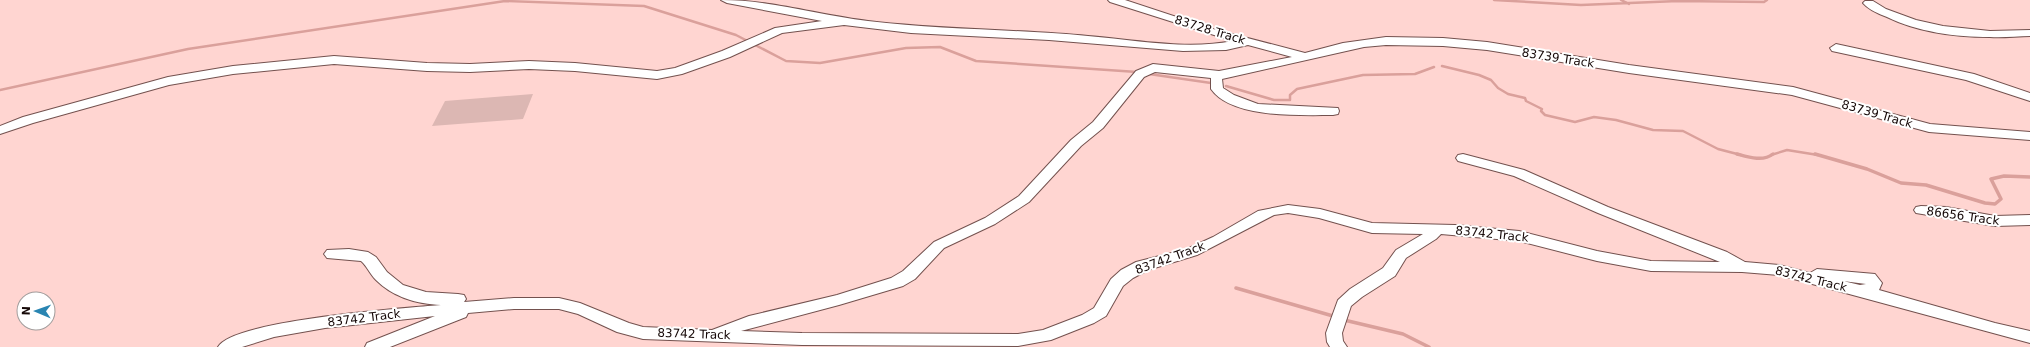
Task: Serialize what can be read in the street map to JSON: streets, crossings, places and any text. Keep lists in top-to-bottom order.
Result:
{
  "streets": {
    "street": [
      "83728 Track",
      "83739 Track",
      "86656 Track",
      "83742 Track"
    ]
  },
  "crossings": [
    ["83728 Track", "83739 Track"],
    ["83739 Track", "83742 Track"]
  ],
  "north": "left"
}
